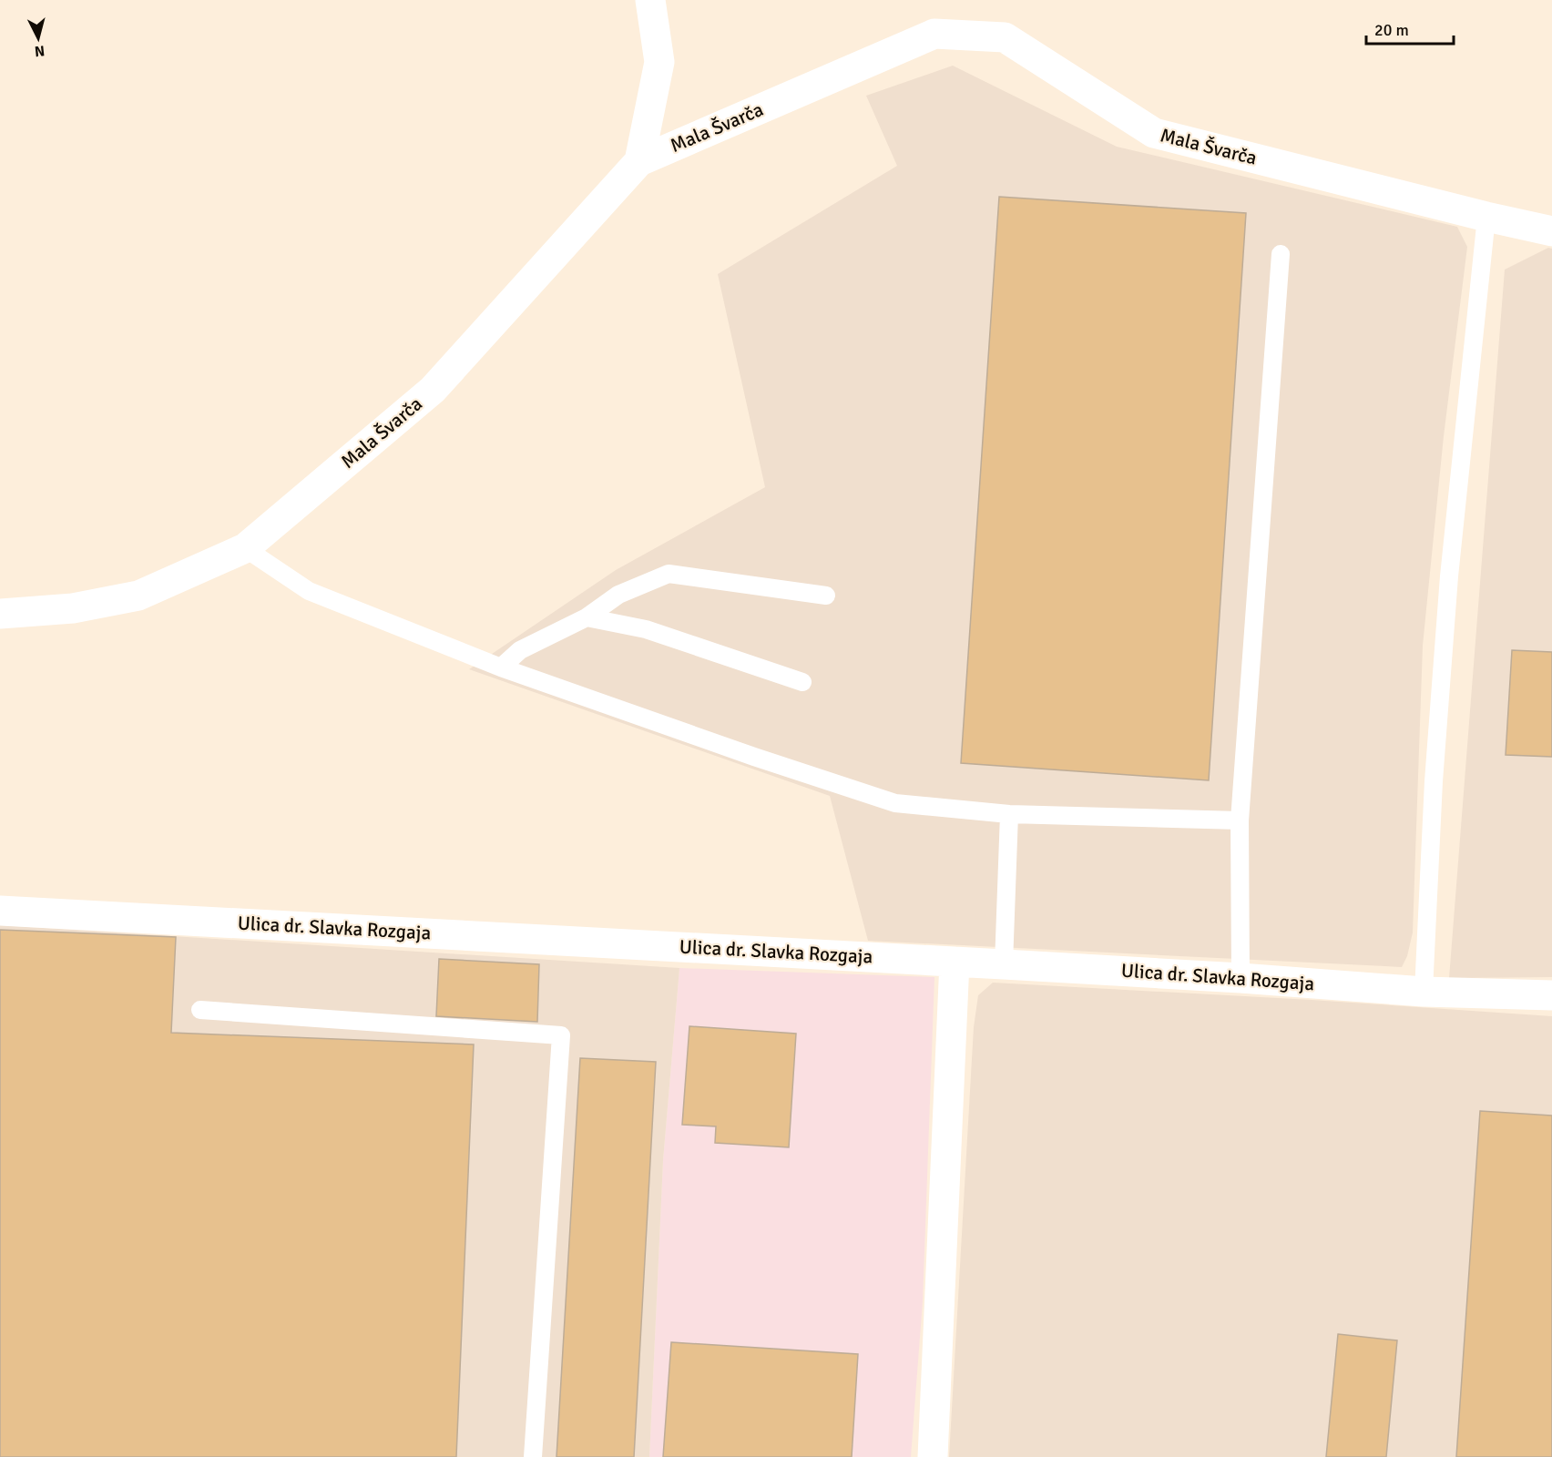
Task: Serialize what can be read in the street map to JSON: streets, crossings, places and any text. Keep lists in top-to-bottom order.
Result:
{
  "streets": {
    "street": ["Mala Švarča", "Ulica dr. Slavka Rozgaja"]
  },
  "scale_bar": "20 m",
  "north": "bottom"
}
